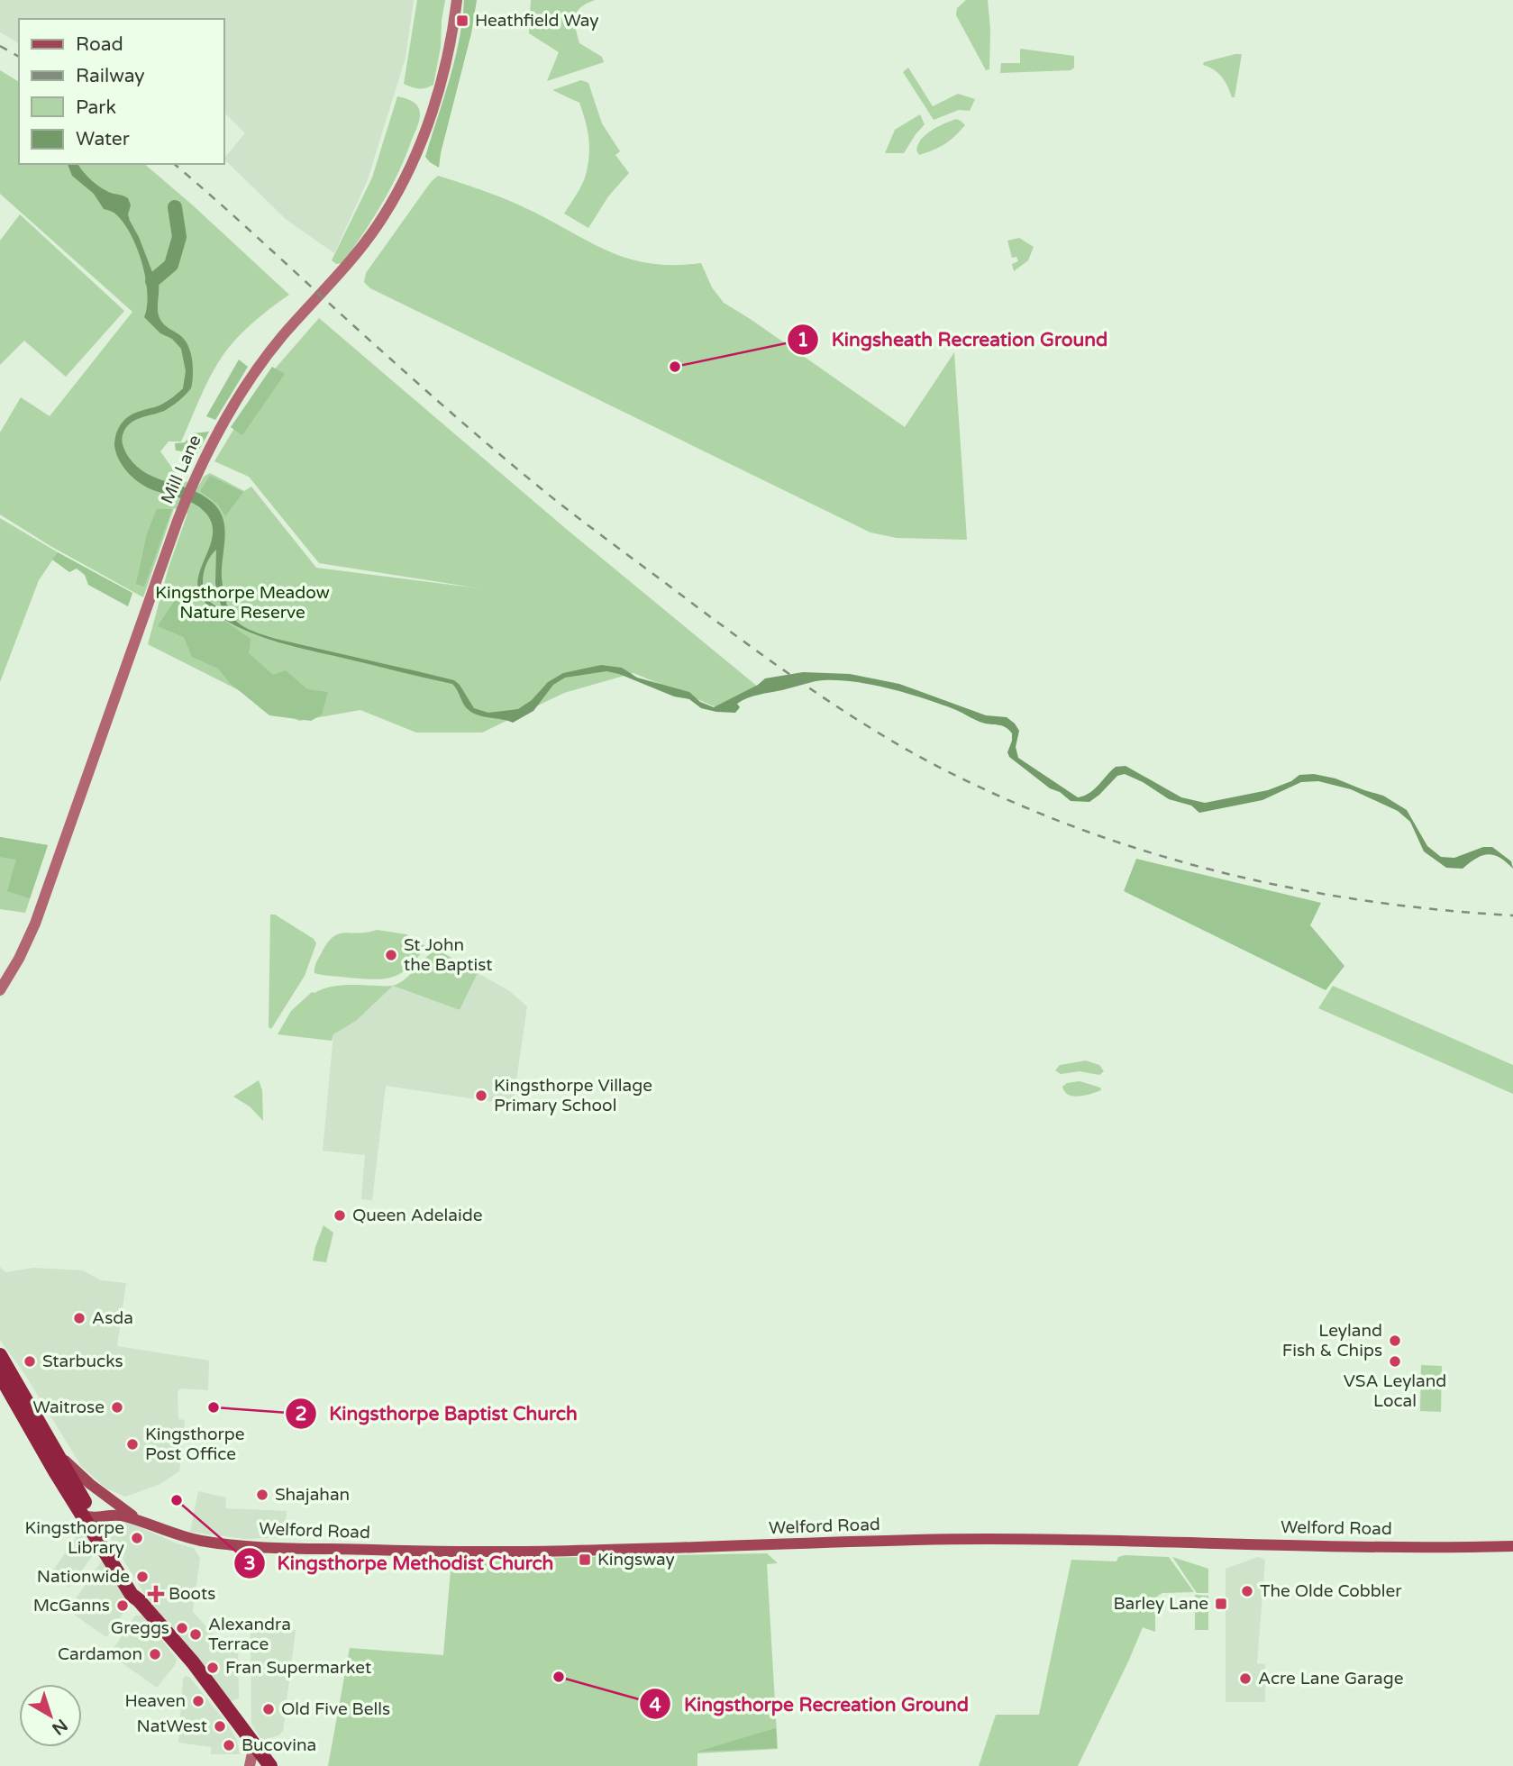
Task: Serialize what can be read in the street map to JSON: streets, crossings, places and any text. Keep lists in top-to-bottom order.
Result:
{
  "streets": {
    "main road": ["Welford Road"],
    "street": ["Mill Lane"]
  },
  "parks": ["Kingsthorpe Meadow Nature Reserve"],
  "places": {
    "transit": ["Heathfield Way", "Kingsway", "Barley Lane"],
    "other": [
      "Kingsheath Recreation Ground",
      "St John the Baptist",
      "Kingsthorpe Village Primary School",
      "Queen Adelaide",
      "Asda",
      "Leyland Fish & Chips",
      "Starbucks",
      "VSA Leyland Local",
      "Waitrose",
      "Kingsthorpe Baptist Church",
      "Kingsthorpe Post Office",
      "Shajahan",
      "Kingsthorpe Methodist Church",
      "Kingsthorpe Library",
      "Nationwide",
      "The Olde Cobbler",
      "McGanns",
      "Greggs",
      "Alexandra Terrace",
      "Cardamon",
      "Fran Supermarket",
      "Kingsthorpe Recreation Ground",
      "Acre Lane Garage",
      "Heaven",
      "Old Five Bells",
      "NatWest",
      "Bucovina"
    ],
    "health": ["Boots"]
  },
  "legend": [
    "Road",
    "Railway",
    "Park",
    "Water"
  ],
  "north": "bottom right"
}
